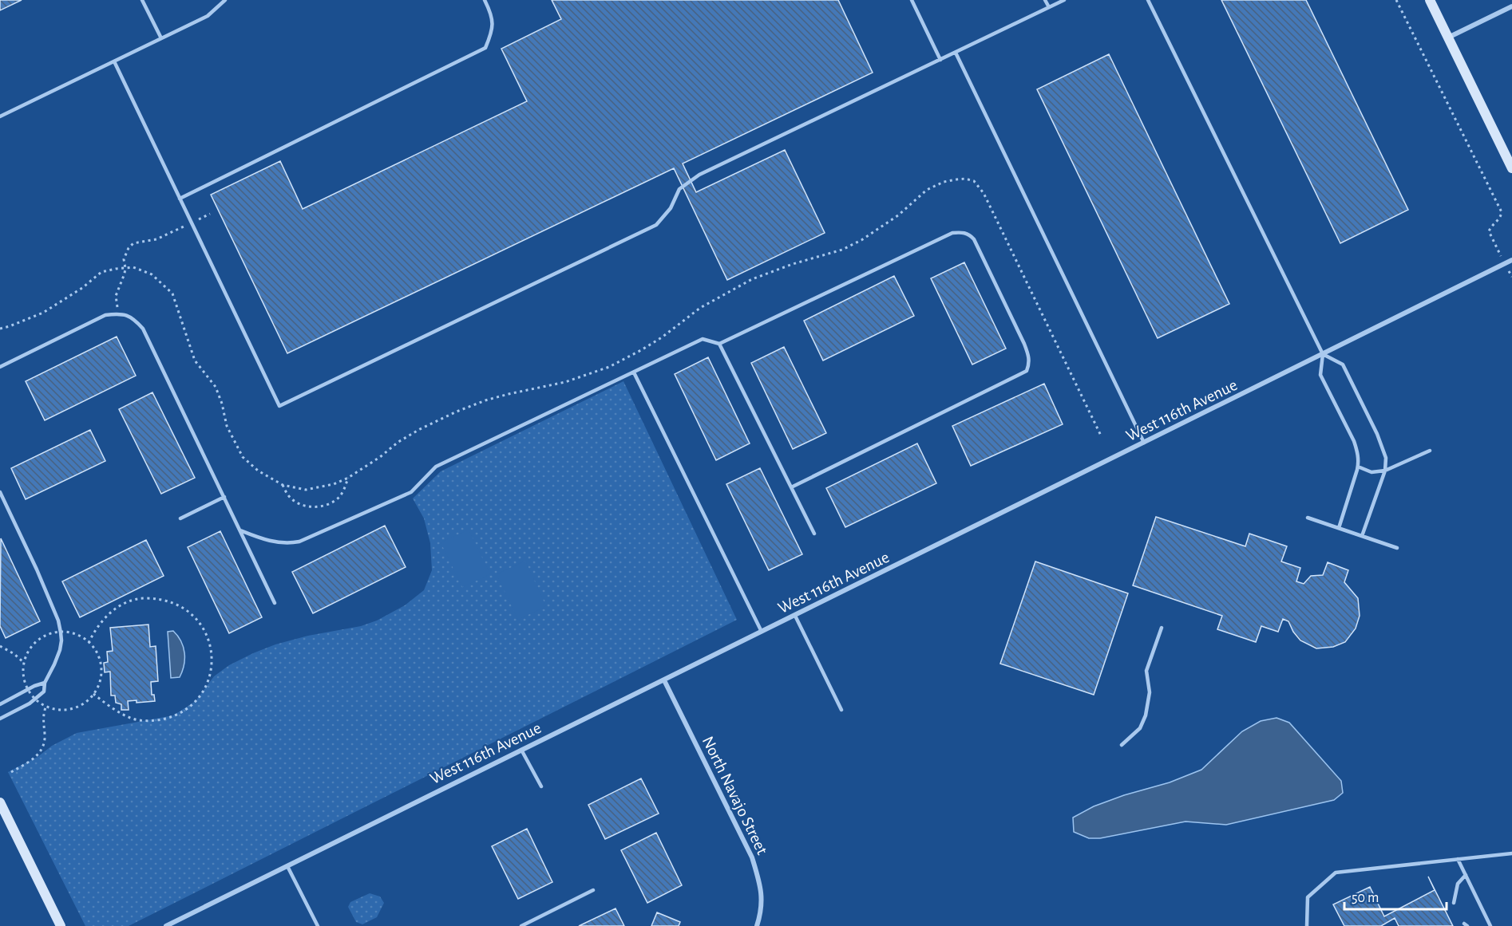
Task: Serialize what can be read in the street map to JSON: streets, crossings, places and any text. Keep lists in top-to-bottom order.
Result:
{
  "streets": {
    "street": ["West 116th Avenue", "North Navajo Street"]
  },
  "crossings": [
    ["West 116th Avenue", "North Navajo Street"]
  ],
  "scale_bar": "50 m"
}
